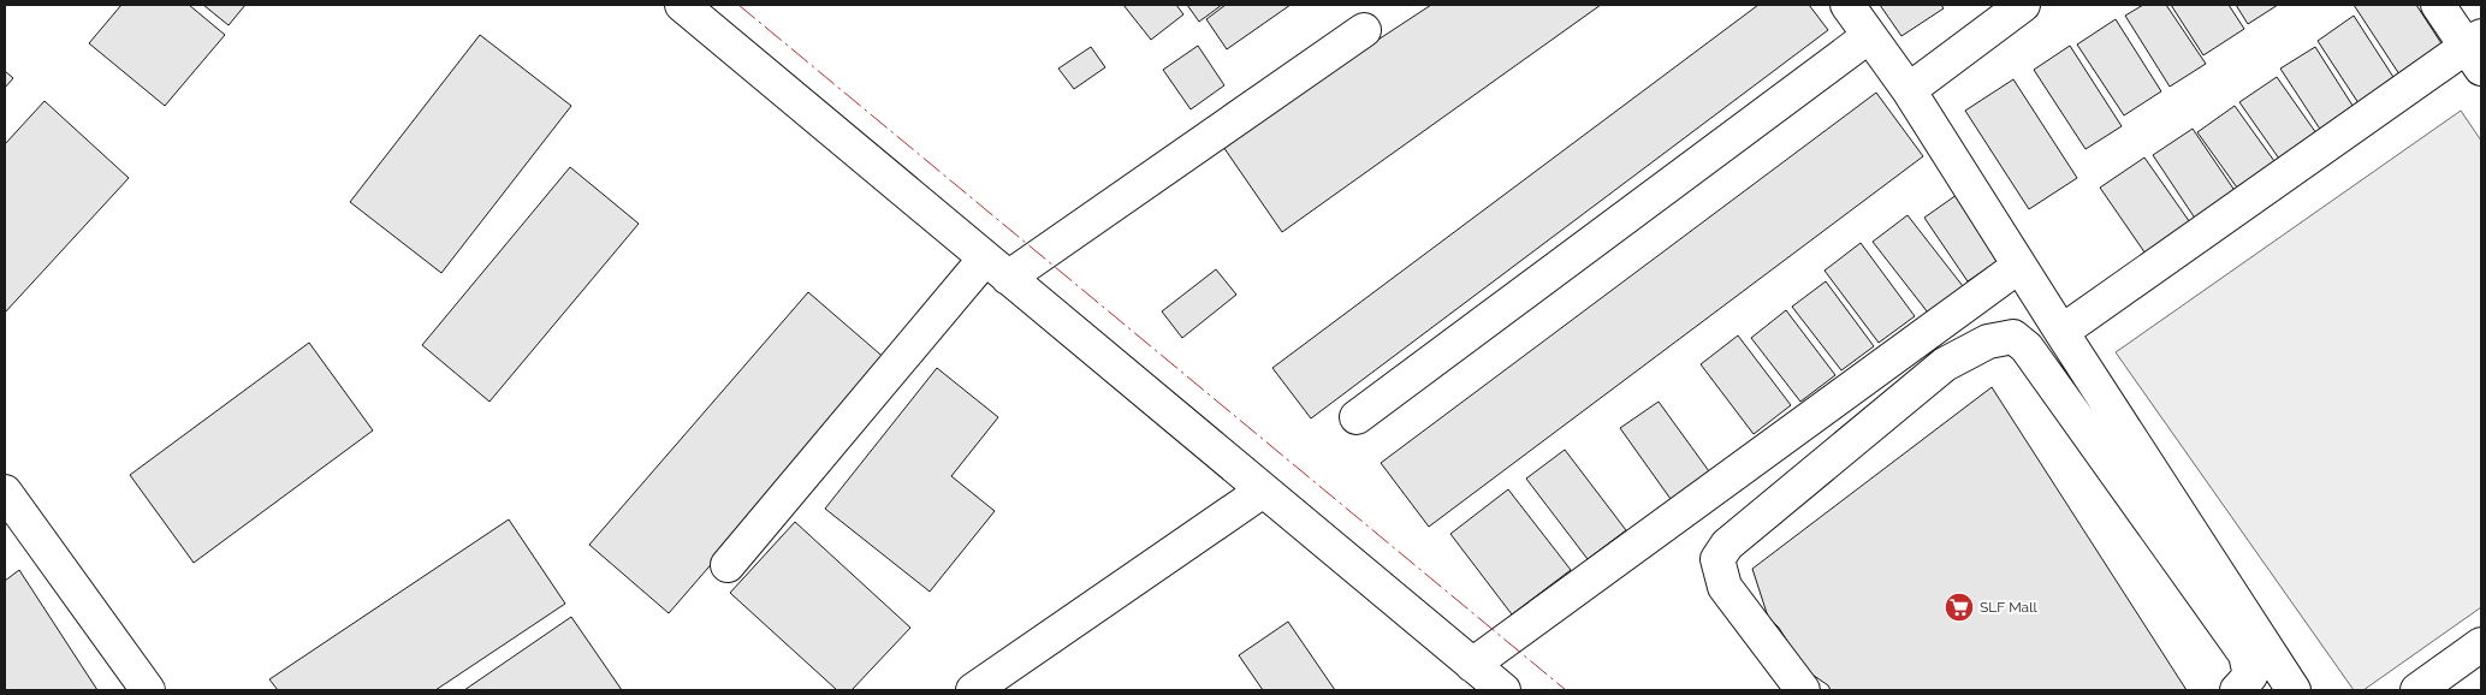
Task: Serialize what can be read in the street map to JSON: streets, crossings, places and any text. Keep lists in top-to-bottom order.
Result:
{
  "places": {
    "supermarket": ["SLF Mall"]
  }
}
